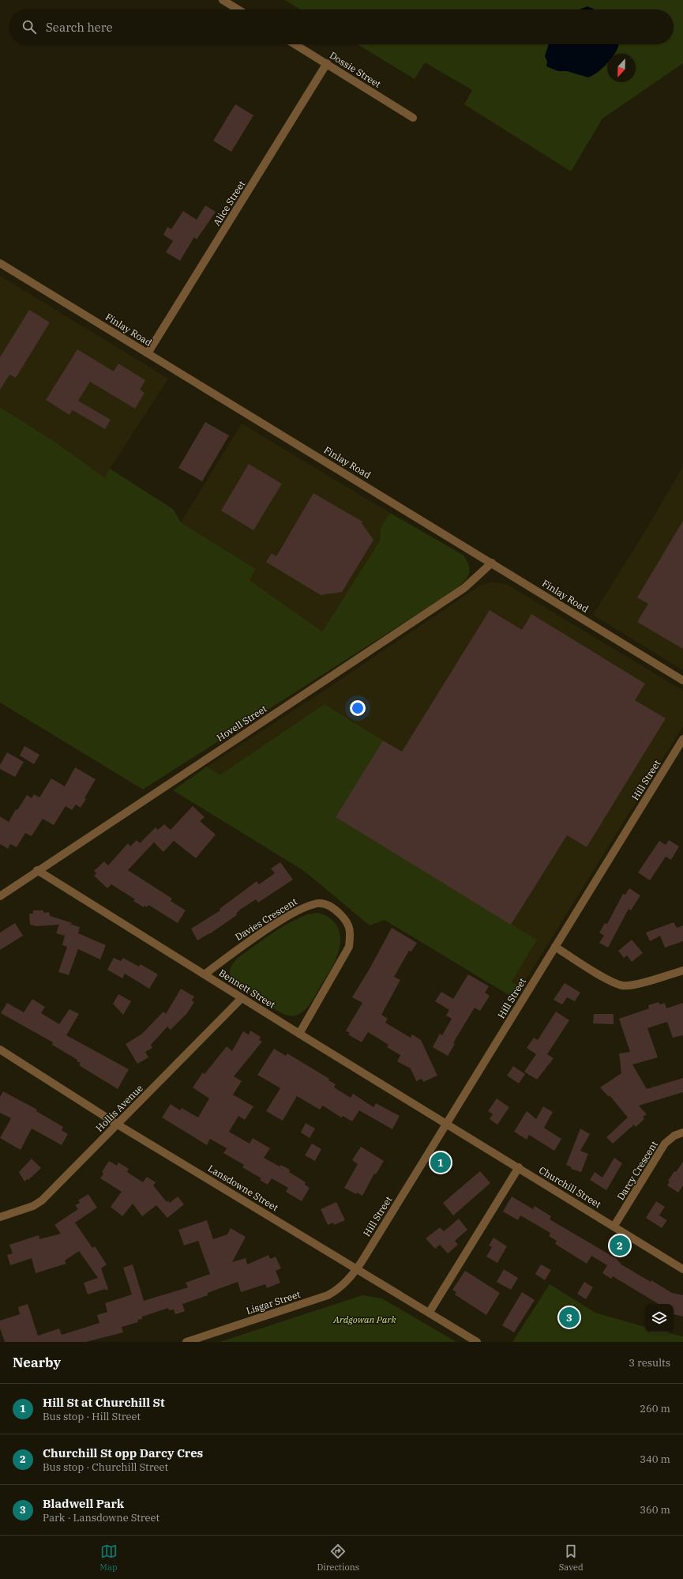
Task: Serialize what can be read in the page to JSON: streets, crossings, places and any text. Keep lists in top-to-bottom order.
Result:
{
  "streets": {
    "street": [
      "Dossie Street",
      "Alice Street",
      "Finlay Road",
      "Hovell Street",
      "Hill Street",
      "Davies Crescent",
      "Bennett Street",
      "Hollis Avenue",
      "Darcy Crescent",
      "Churchill Street",
      "Lansdowne Street",
      "Lisgar Street"
    ]
  },
  "crossings": [
    ["Dossie Street", "Alice Street"],
    ["Alice Street", "Finlay Road"],
    ["Finlay Road", "Hovell Street"],
    ["Hovell Street", "Bennett Street"],
    ["Hill Street", "Bennett Street"],
    ["Hill Street", "Churchill Street"],
    ["Hill Street", "Lansdowne Street"],
    ["Hill Street", "Lisgar Street"],
    ["Davies Crescent", "Bennett Street"],
    ["Bennett Street", "Hollis Avenue"],
    ["Bennett Street", "Churchill Street"],
    ["Hollis Avenue", "Lansdowne Street"],
    ["Darcy Crescent", "Churchill Street"],
    ["Lansdowne Street", "Lisgar Street"]
  ],
  "parks": ["Ardgowan Park"],
  "north": "bottom",
  "page": {
    "search": "Search here",
    "pins": ["1", "2", "3"],
    "heading": ["Nearby", "3 results"],
    "list": [
      {
        "mark": "1",
        "name": "Hill St at Churchill St",
        "note": "Bus stop · Hill Street",
        "value": "260 m"
      },
      {
        "mark": "2",
        "name": "Churchill St opp Darcy Cres",
        "note": "Bus stop · Churchill Street",
        "value": "340 m"
      },
      {
        "mark": "3",
        "name": "Bladwell Park",
        "note": "Park · Lansdowne Street",
        "value": "360 m"
      }
    ],
    "nav": ["Map", "Directions", "Saved"]
  }
}
